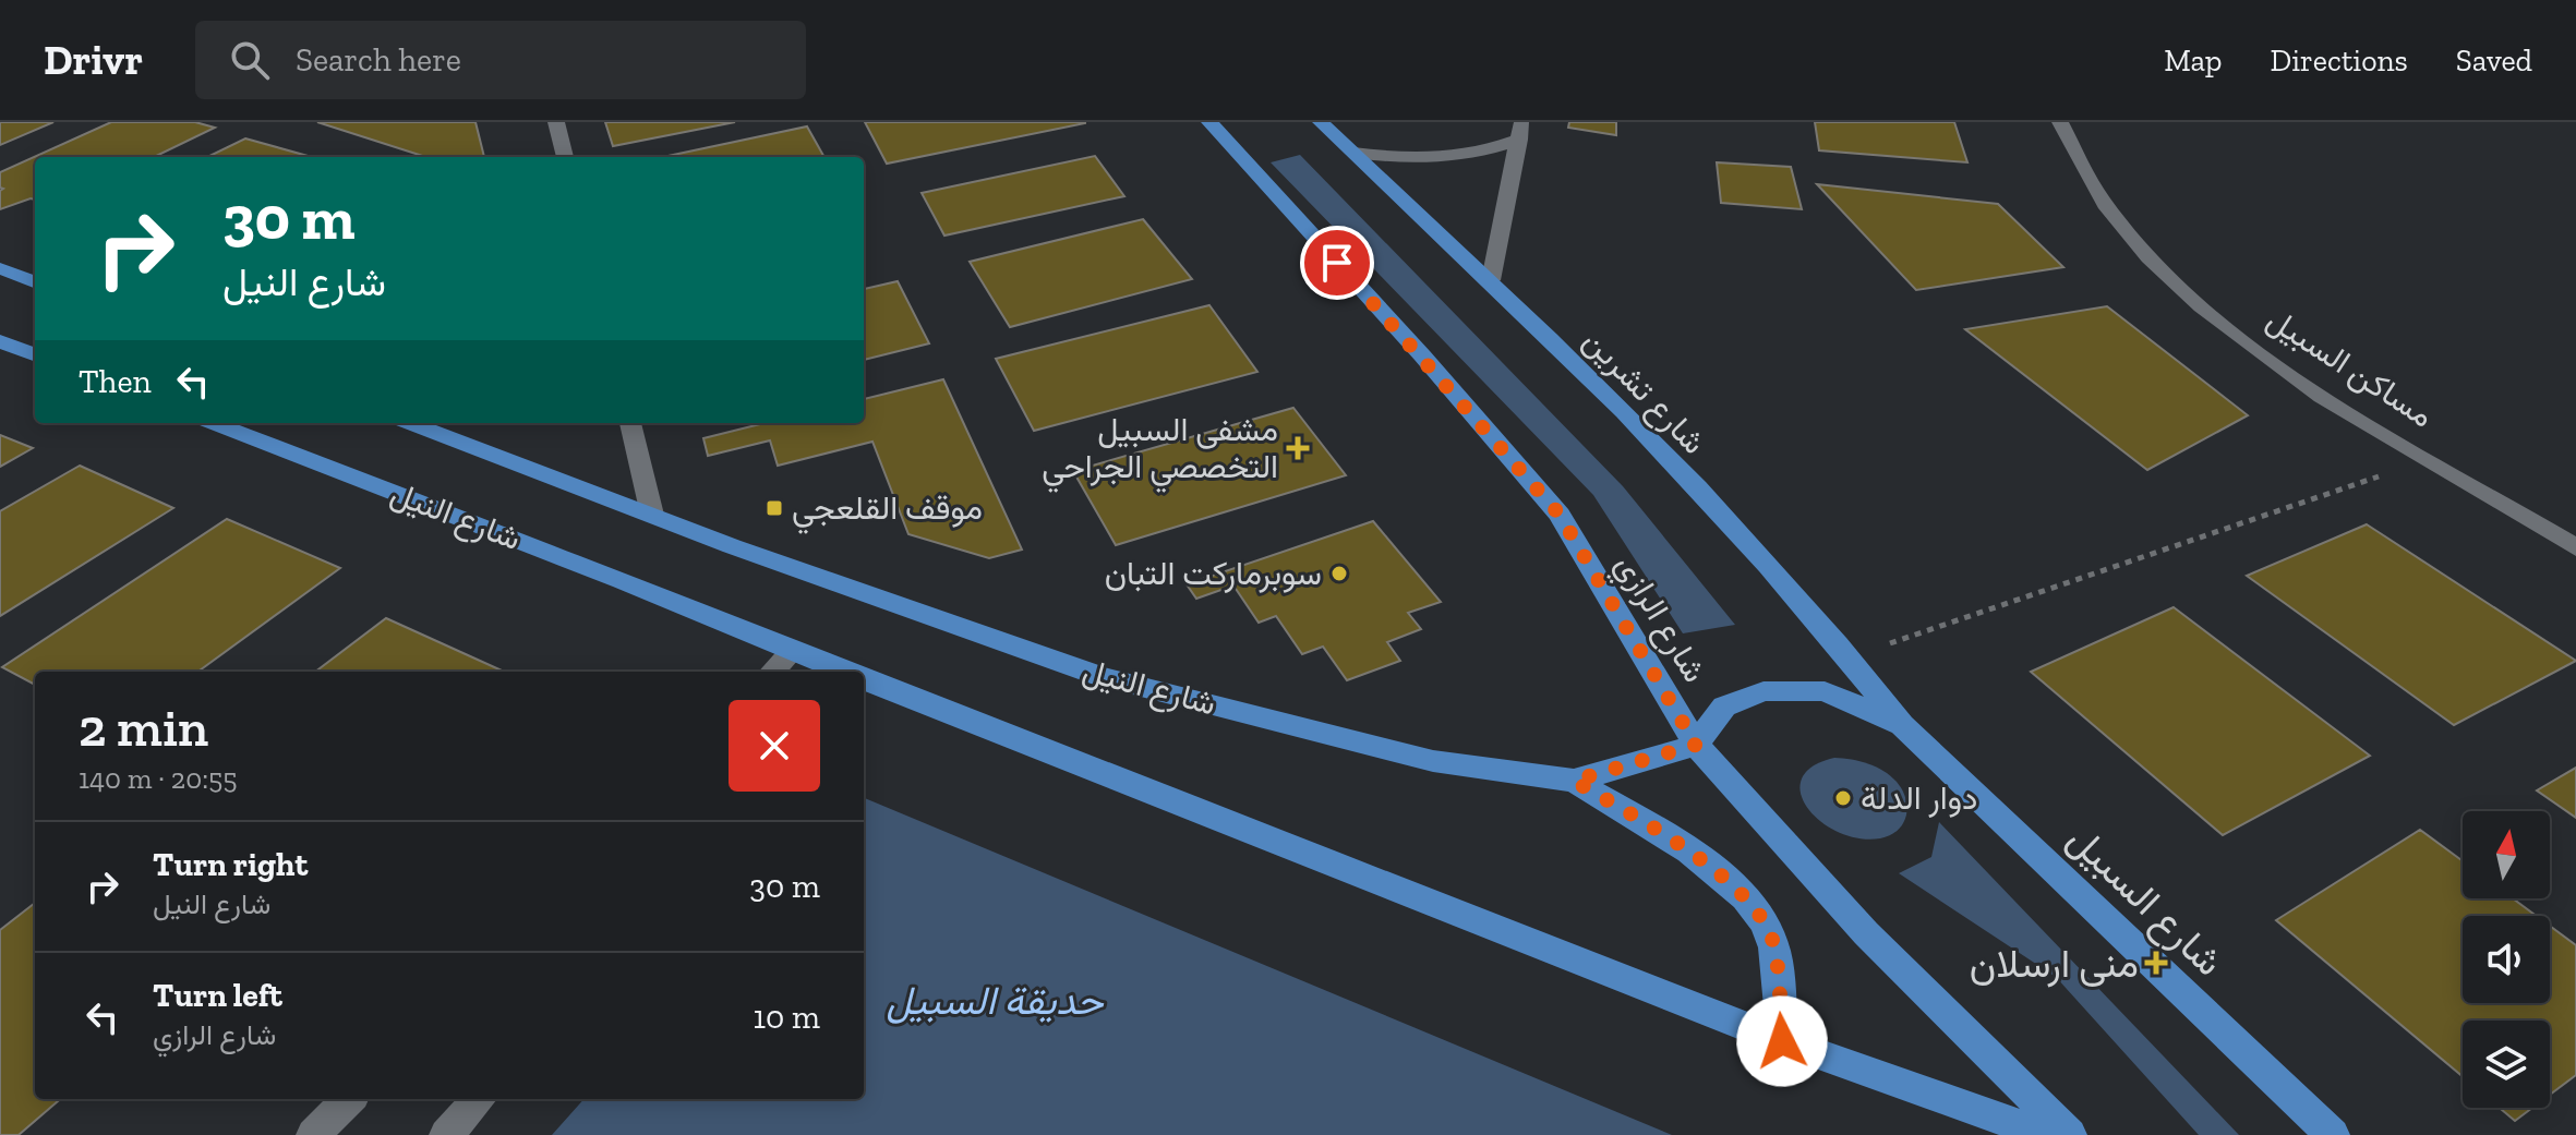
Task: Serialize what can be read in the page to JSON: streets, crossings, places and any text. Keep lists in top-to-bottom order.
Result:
{
  "streets": {
    "main road": [
      "شارع تشرين",
      "شارع النيل",
      "شارع الرازي",
      "شارع السبيل"
    ],
    "street": ["مساكن السبيل"]
  },
  "crossings": [
    ["شارع تشرين", "شارع السبيل"],
    ["شارع النيل", "شارع الرازي"]
  ],
  "parks": ["حديقة السبيل"],
  "places": {
    "health": ["مشفى السبيل التخصصي الجراحي", "منى ارسلان"],
    "transit": ["موقف القلعجي"],
    "other": ["سوبرماركت التبان", "دوار الدلة"]
  },
  "north": "top",
  "page": {
    "header": "Drivr",
    "search": "Search here",
    "nav": ["Map", "Directions", "Saved"],
    "turn": ["30 m", "شارع النيل"],
    "then": "Then",
    "heading": ["2 min", "140 m · 20:55"],
    "list": [
      {
        "name": "Turn right",
        "note": "شارع النيل",
        "value": "30 m"
      },
      {
        "name": "Turn left",
        "note": "شارع الرازي",
        "value": "10 m"
      }
    ]
  }
}
